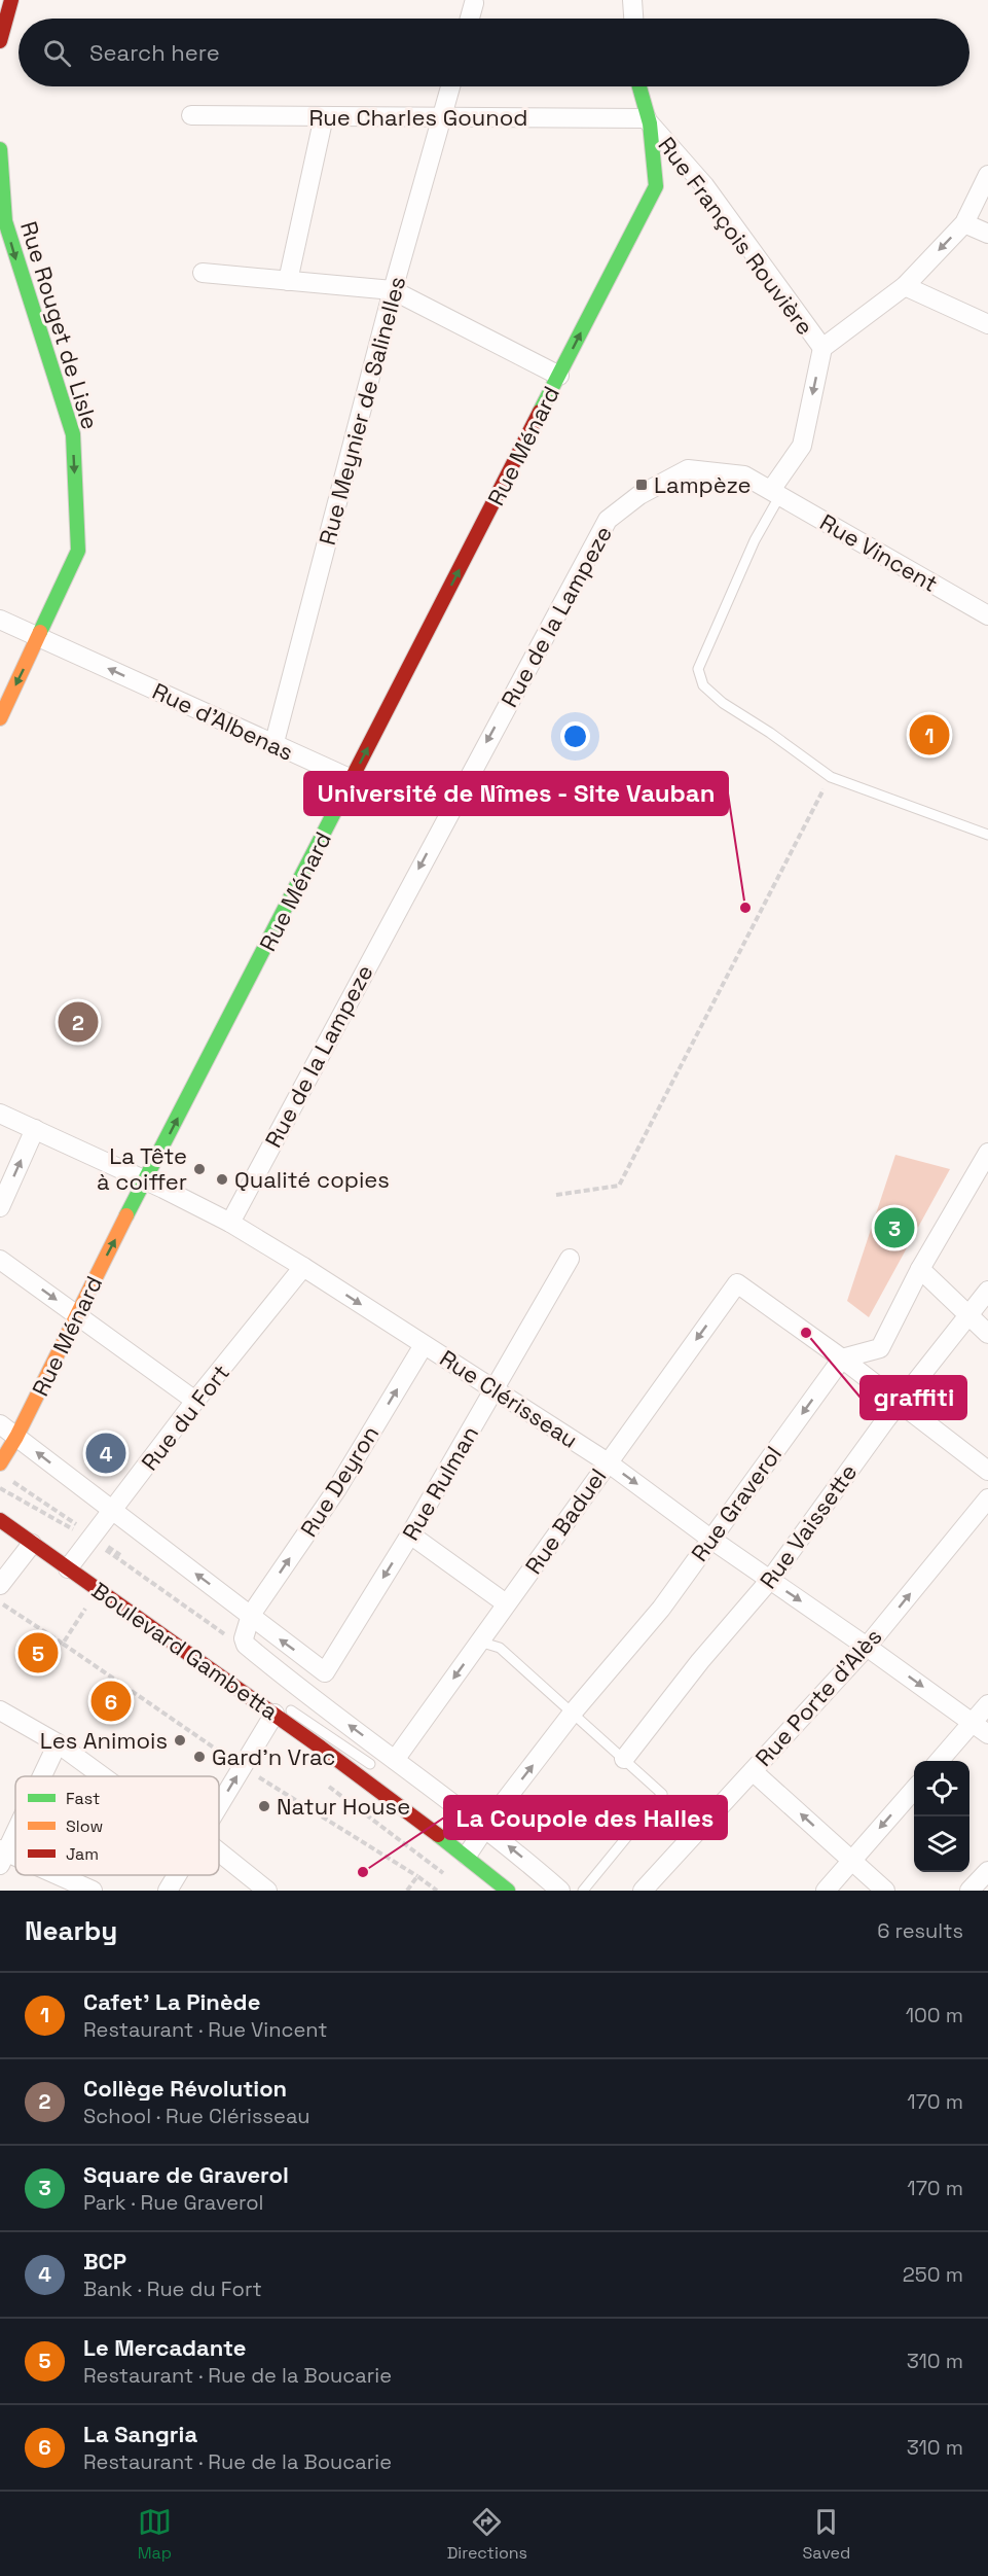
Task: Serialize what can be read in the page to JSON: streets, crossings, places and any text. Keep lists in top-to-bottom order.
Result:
{
  "streets": {
    "street": [
      "Rue Charles Gounod",
      "Rue François Rouvière",
      "Rue Rouget de Lisle",
      "Rue Meynier de Salinelles",
      "Rue Ménard",
      "Rue Vincent",
      "Rue de la Lampeze",
      "Rue d'Albenas",
      "Rue Clérisseau",
      "Rue du Fort",
      "Rue Deyron",
      "Rue Rulman",
      "Rue Graverol",
      "Rue Baduel",
      "Rue Vaissette",
      "Boulevard Gambetta",
      "Rue Porte d'Alès"
    ]
  },
  "crossings": [
    ["Rue Charles Gounod", "Rue François Rouvière"],
    ["Rue Charles Gounod", "Rue Meynier de Salinelles"],
    ["Rue François Rouvière", "Rue Ménard"],
    ["Rue Rouget de Lisle", "Rue d'Albenas"],
    ["Rue Meynier de Salinelles", "Rue d'Albenas"],
    ["Rue Ménard", "Rue d'Albenas"],
    ["Rue Ménard", "Rue Clérisseau"],
    ["Rue Vincent", "Rue de la Lampeze"],
    ["Rue de la Lampeze", "Rue d'Albenas"],
    ["Rue de la Lampeze", "Rue Clérisseau"],
    ["Rue Clérisseau", "Rue du Fort"],
    ["Rue Clérisseau", "Rue Deyron"],
    ["Rue Clérisseau", "Rue Rulman"],
    ["Rue Clérisseau", "Rue Graverol"],
    ["Rue Clérisseau", "Rue Baduel"],
    ["Rue Clérisseau", "Rue Vaissette"],
    ["Rue Clérisseau", "Rue Porte d'Alès"],
    ["Rue du Fort", "Boulevard Gambetta"],
    ["Rue Deyron", "Rue Rulman"],
    ["Rue Deyron", "Boulevard Gambetta"],
    ["Rue Rulman", "Boulevard Gambetta"],
    ["Rue Graverol", "Rue Baduel"],
    ["Rue Graverol", "Boulevard Gambetta"],
    ["Rue Baduel", "Boulevard Gambetta"]
  ],
  "one_way": [
    "Rue Rouget de Lisle",
    "Rue Ménard",
    "Rue de la Lampeze",
    "Rue d'Albenas",
    "Rue Clérisseau",
    "Rue Deyron",
    "Rue Porte d'Alès"
  ],
  "places": {
    "transit": ["Lampèze"],
    "other": [
      "Université de Nîmes - Site Vauban",
      "La Tête à coiffer",
      "Qualité copies",
      "graffiti",
      "Les Animois",
      "Gard'n Vrac",
      "Natur House",
      "La Coupole des Halles"
    ]
  },
  "legend": ["Fast", "Slow", "Jam"],
  "page": {
    "search": "Search here",
    "pins": [
      "1",
      "2",
      "3",
      "4",
      "5",
      "6"
    ],
    "heading": ["Nearby", "6 results"],
    "list": [
      {
        "mark": "1",
        "name": "Cafet' La Pinède",
        "note": "Restaurant · Rue Vincent",
        "value": "100 m"
      },
      {
        "mark": "2",
        "name": "Collège Révolution",
        "note": "School · Rue Clérisseau",
        "value": "170 m"
      },
      {
        "mark": "3",
        "name": "Square de Graverol",
        "note": "Park · Rue Graverol",
        "value": "170 m"
      },
      {
        "mark": "4",
        "name": "BCP",
        "note": "Bank · Rue du Fort",
        "value": "250 m"
      },
      {
        "mark": "5",
        "name": "Le Mercadante",
        "note": "Restaurant · Rue de la Boucarie",
        "value": "310 m"
      },
      {
        "mark": "6",
        "name": "La Sangria",
        "note": "Restaurant · Rue de la Boucarie",
        "value": "310 m"
      }
    ],
    "nav": ["Map", "Directions", "Saved"]
  }
}
